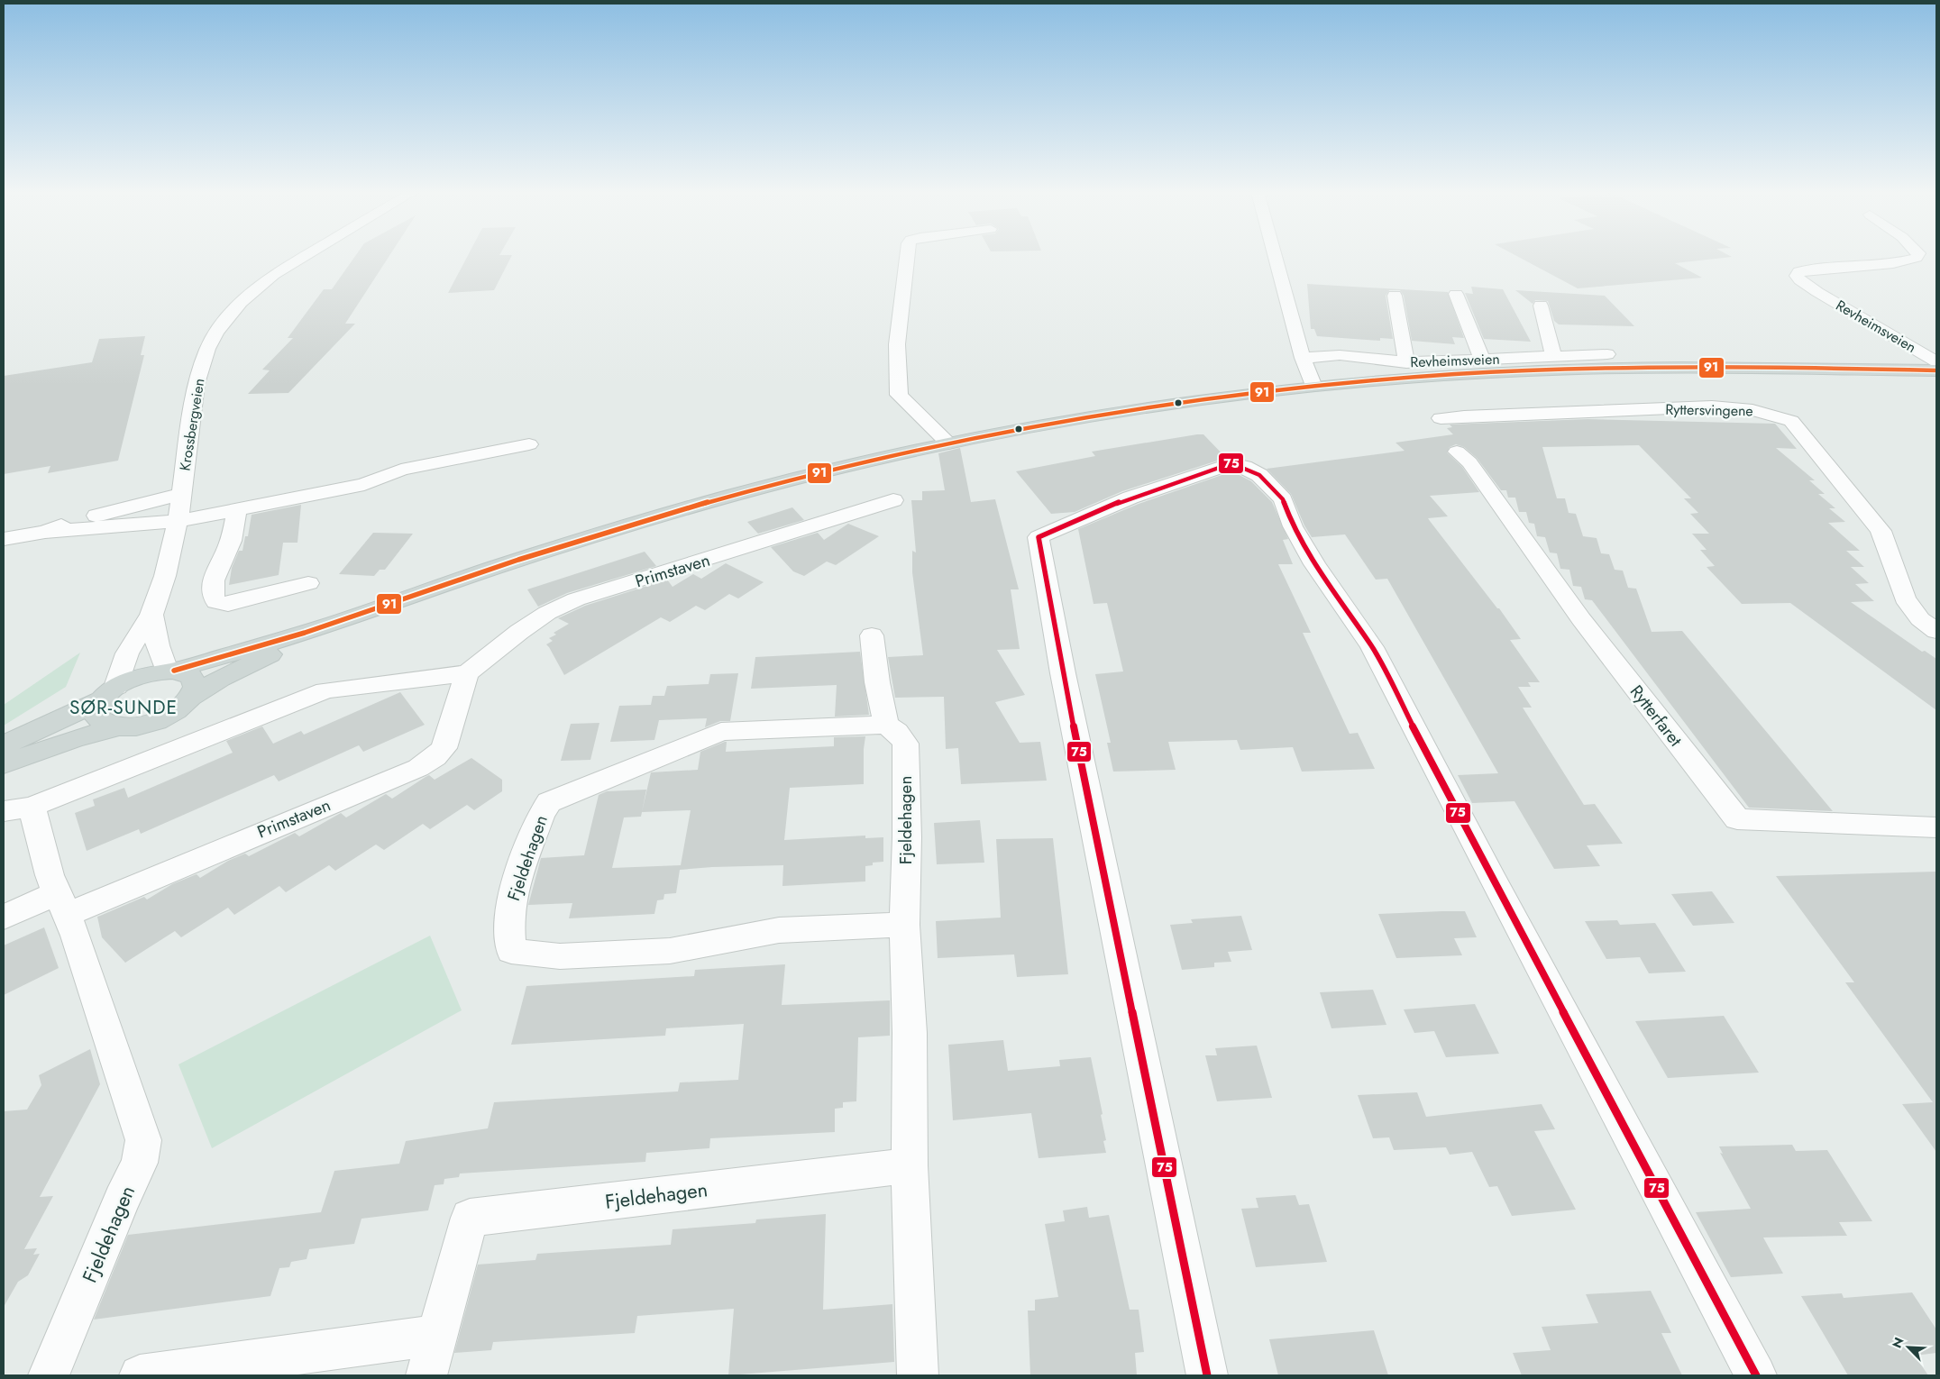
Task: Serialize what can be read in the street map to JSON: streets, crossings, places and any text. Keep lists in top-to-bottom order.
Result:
{
  "streets": {
    "main road": ["Revheimsveien"],
    "street": [
      "Ryttersvingene",
      "Krossbergveien",
      "Primstaven",
      "Rytterfaret",
      "Fjeldehagen"
    ]
  },
  "crossings": [
    ["Revheimsveien", "Krossbergveien"],
    ["Primstaven", "Fjeldehagen"]
  ],
  "districts": ["SØR-SUNDE"],
  "lines": ["transit line 91", "transit line 75"],
  "north": "top left"
}
